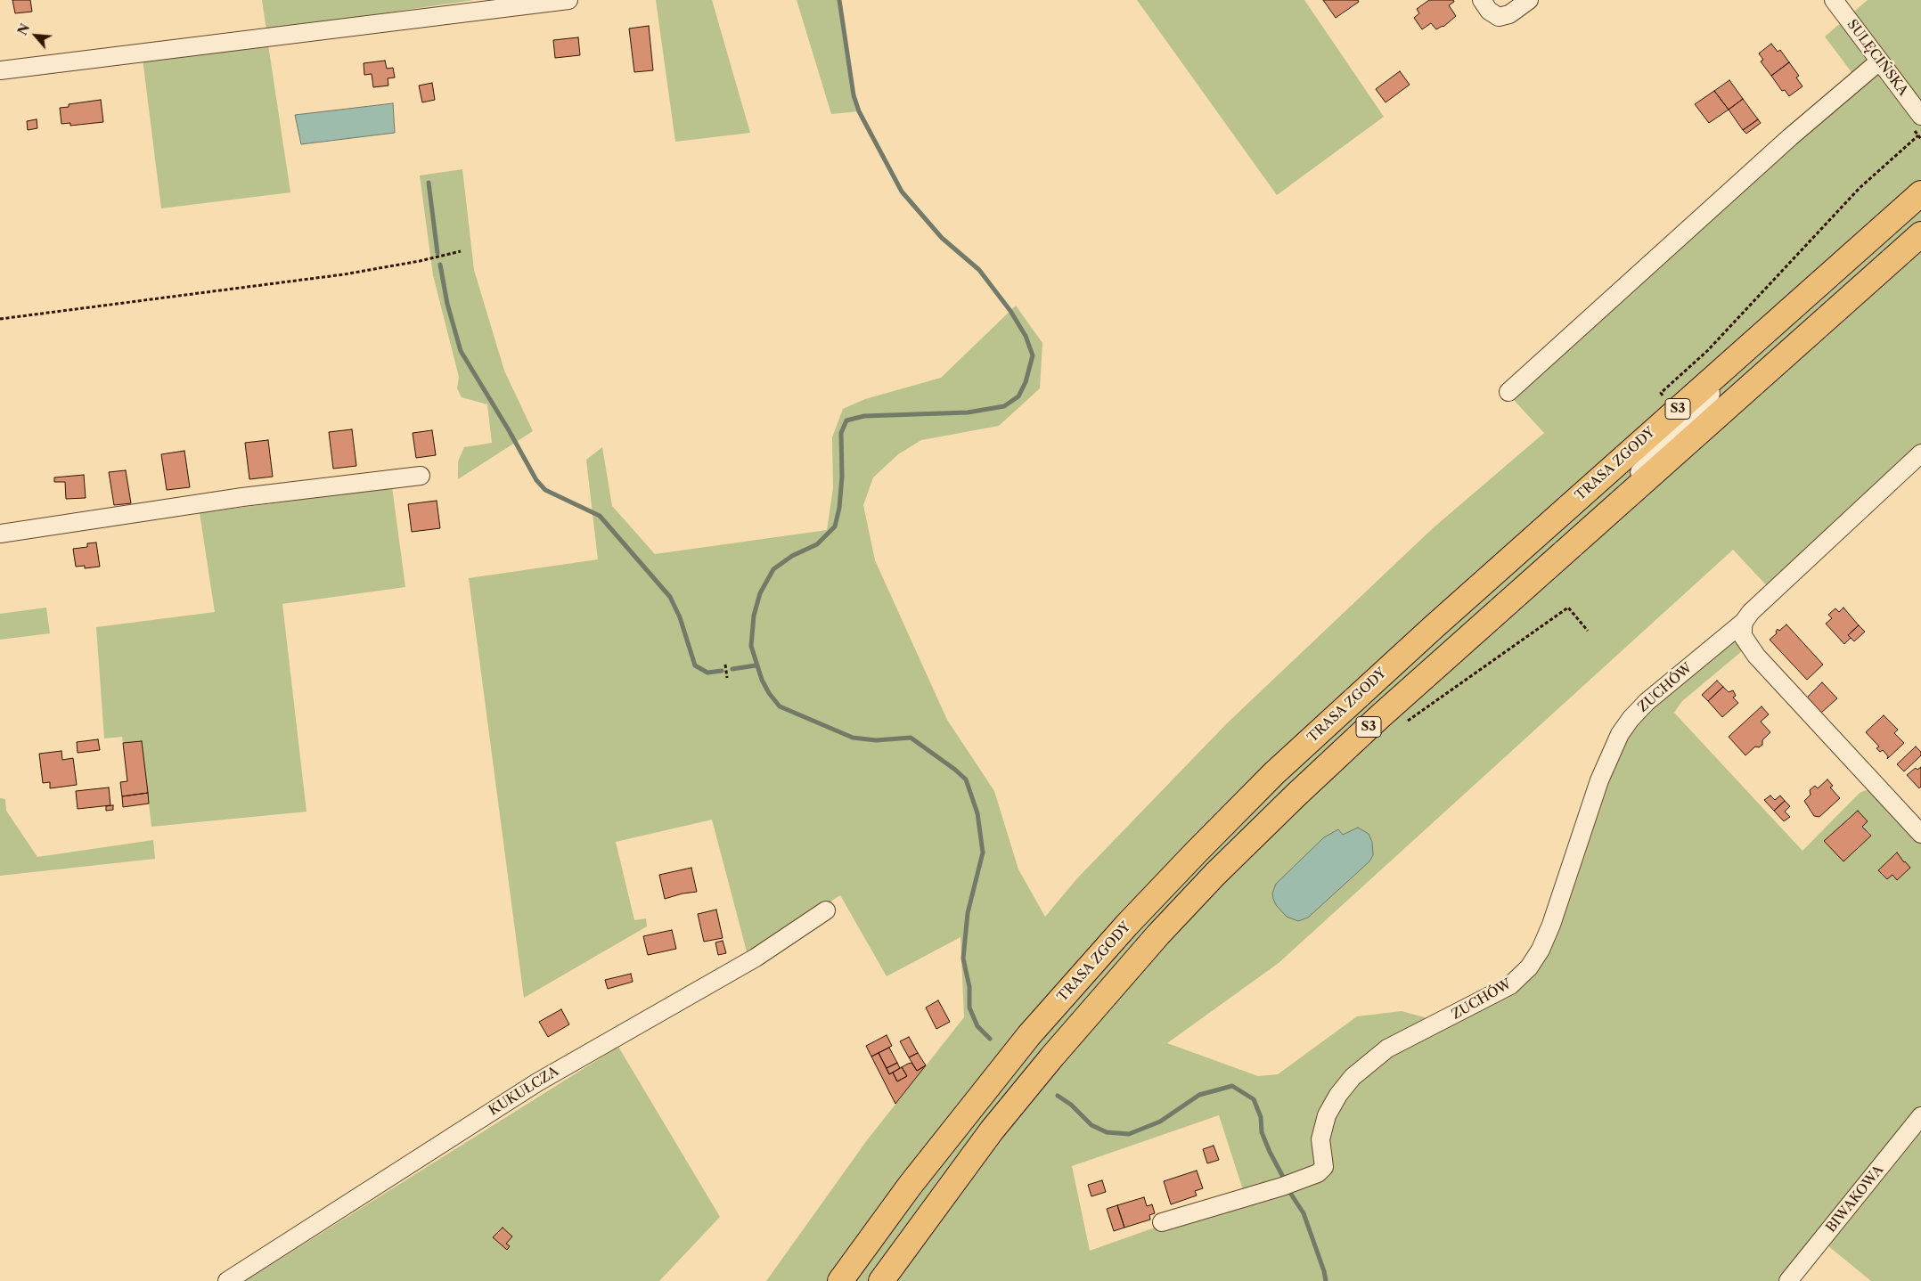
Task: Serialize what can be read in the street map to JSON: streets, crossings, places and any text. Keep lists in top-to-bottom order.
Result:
{
  "streets": {
    "highway": ["S3", "TRASA ZGODY"],
    "street": [
      "SULĘCIŃSKA",
      "ZUCHÓW",
      "KUKUŁCZA",
      "BIWAKOWA"
    ]
  },
  "north": "top left"
}
